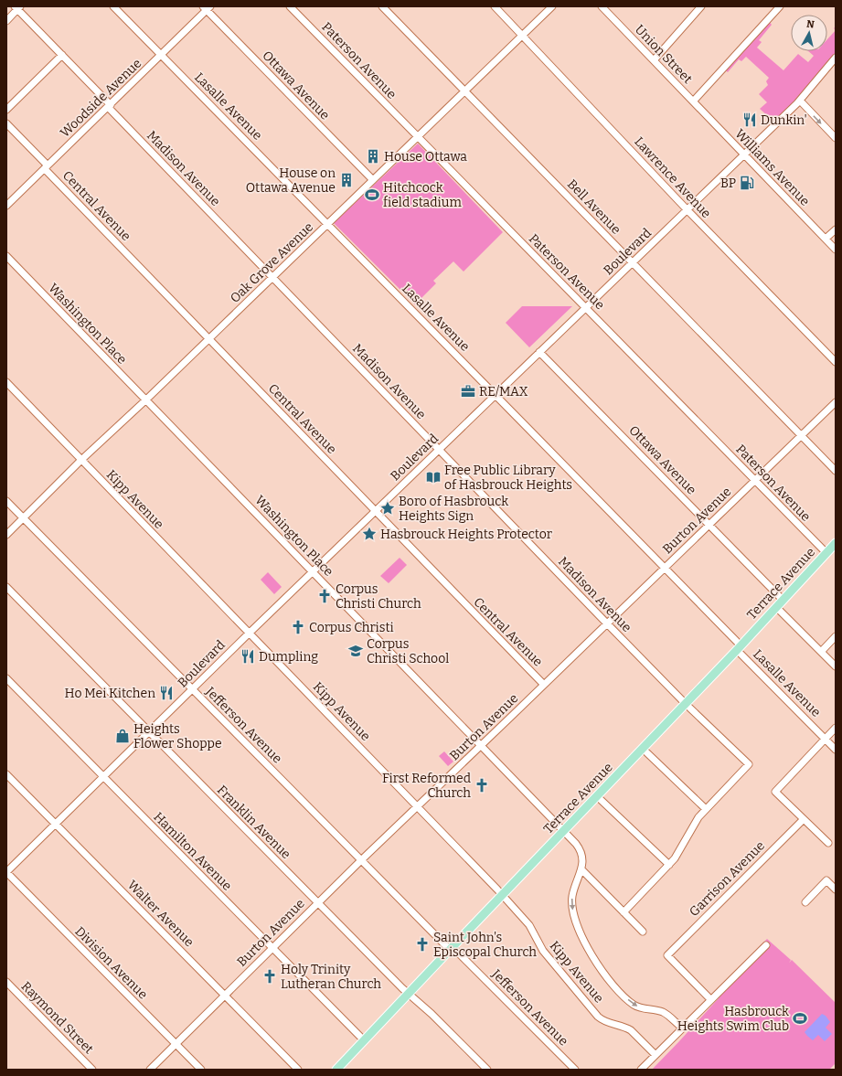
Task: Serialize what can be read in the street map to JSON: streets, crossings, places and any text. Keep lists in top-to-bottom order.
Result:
{
  "streets": {
    "main road": ["Terrace Avenue"],
    "street": [
      "Union Street",
      "Paterson Avenue",
      "Ottawa Avenue",
      "Woodside Avenue",
      "Lasalle Avenue",
      "Williams Avenue",
      "Madison Avenue",
      "Lawrence Avenue",
      "Central Avenue",
      "Bell Avenue",
      "Boulevard",
      "Oak Grove Avenue",
      "Washington Place",
      "Kipp Avenue",
      "Burton Avenue",
      "Jefferson Avenue",
      "Franklin Avenue",
      "Hamilton Avenue",
      "Garrison Avenue",
      "Walter Avenue",
      "Division Avenue",
      "Raymond Street"
    ]
  },
  "crossings": [
    ["Union Street", "Williams Avenue"],
    ["Paterson Avenue", "Boulevard"],
    ["Paterson Avenue", "Oak Grove Avenue"],
    ["Paterson Avenue", "Burton Avenue"],
    ["Paterson Avenue", "Terrace Avenue"],
    ["Ottawa Avenue", "Woodside Avenue"],
    ["Ottawa Avenue", "Boulevard"],
    ["Ottawa Avenue", "Oak Grove Avenue"],
    ["Ottawa Avenue", "Burton Avenue"],
    ["Ottawa Avenue", "Terrace Avenue"],
    ["Woodside Avenue", "Lasalle Avenue"],
    ["Woodside Avenue", "Madison Avenue"],
    ["Woodside Avenue", "Central Avenue"],
    ["Lasalle Avenue", "Boulevard"],
    ["Lasalle Avenue", "Oak Grove Avenue"],
    ["Lasalle Avenue", "Burton Avenue"],
    ["Lasalle Avenue", "Terrace Avenue"],
    ["Williams Avenue", "Boulevard"],
    ["Madison Avenue", "Boulevard"],
    ["Madison Avenue", "Oak Grove Avenue"],
    ["Madison Avenue", "Burton Avenue"],
    ["Madison Avenue", "Terrace Avenue"],
    ["Lawrence Avenue", "Boulevard"],
    ["Lawrence Avenue", "Oak Grove Avenue"],
    ["Central Avenue", "Boulevard"],
    ["Central Avenue", "Oak Grove Avenue"],
    ["Central Avenue", "Burton Avenue"],
    ["Bell Avenue", "Boulevard"],
    ["Bell Avenue", "Oak Grove Avenue"],
    ["Bell Avenue", "Burton Avenue"],
    ["Boulevard", "Washington Place"],
    ["Boulevard", "Kipp Avenue"],
    ["Boulevard", "Jefferson Avenue"],
    ["Boulevard", "Franklin Avenue"],
    ["Boulevard", "Hamilton Avenue"],
    ["Boulevard", "Walter Avenue"],
    ["Boulevard", "Division Avenue"],
    ["Oak Grove Avenue", "Washington Place"],
    ["Oak Grove Avenue", "Kipp Avenue"],
    ["Oak Grove Avenue", "Jefferson Avenue"],
    ["Washington Place", "Burton Avenue"],
    ["Washington Place", "Terrace Avenue"],
    ["Kipp Avenue", "Burton Avenue"],
    ["Kipp Avenue", "Terrace Avenue"],
    ["Burton Avenue", "Jefferson Avenue"],
    ["Burton Avenue", "Franklin Avenue"],
    ["Burton Avenue", "Hamilton Avenue"],
    ["Burton Avenue", "Walter Avenue"],
    ["Burton Avenue", "Division Avenue"],
    ["Terrace Avenue", "Jefferson Avenue"],
    ["Terrace Avenue", "Franklin Avenue"],
    ["Terrace Avenue", "Hamilton Avenue"]
  ],
  "places": {
    "restaurant": ["Dunkin'", "Dumpling", "Ho Mei Kitchen"],
    "building": ["House Ottawa", "House on Ottawa Avenue"],
    "fuel station": ["BP"],
    "sports": ["Hitchcock field stadium", "Hasbrouck Heights Swim Club"],
    "office": ["RE/MAX"],
    "library": ["Free Public Library of Hasbrouck Heights"],
    "place": ["Boro of Hasbrouck Heights Sign", "Hasbrouck Heights Protector"],
    "church": [
      "Corpus Christi Church",
      "Corpus Christi",
      "First Reformed Church",
      "Saint John's Episcopal Church",
      "Holy Trinity Lutheran Church"
    ],
    "school or university": ["Corpus Christi School"],
    "shop": ["Heights Flower Shoppe"]
  },
  "north": "top"
}
